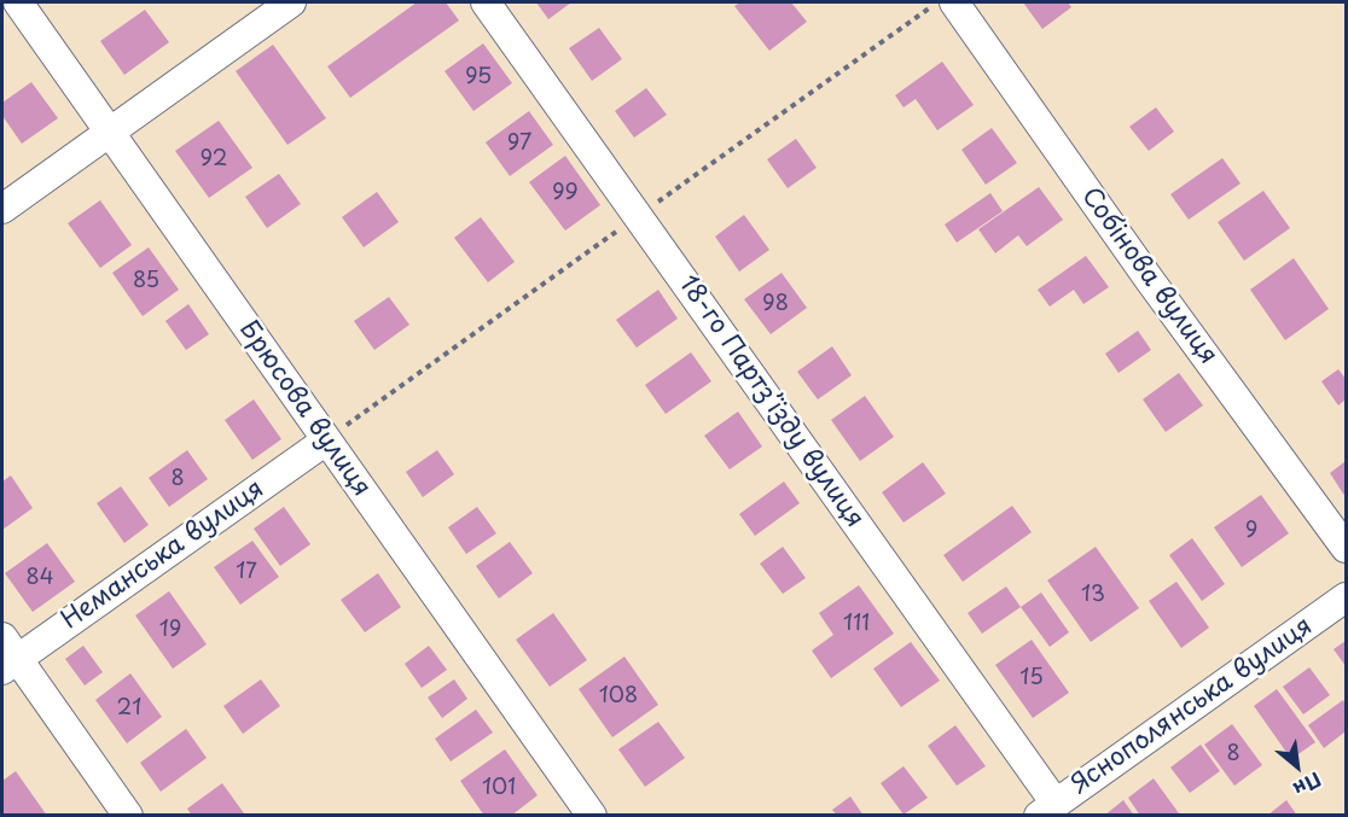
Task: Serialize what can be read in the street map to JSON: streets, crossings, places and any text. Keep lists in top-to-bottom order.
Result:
{
  "streets": {
    "street": [
      "Собінова вулиця",
      "18-го Партз’їзду вулиця",
      "Брюсова вулиця",
      "Неманська вулиця",
      "Яснополянська вулиця"
    ]
  },
  "crossings": [
    ["18-го Партз’їзду вулиця", "Яснополянська вулиця"],
    ["Брюсова вулиця", "Неманська вулиця"]
  ],
  "house_numbers": [
    "95",
    "97",
    "92",
    "99",
    "85",
    "98",
    "8",
    "9",
    "17",
    "84",
    "13",
    "111",
    "19",
    "15",
    "108",
    "21",
    "8",
    "101"
  ],
  "north": "bottom right"
}
